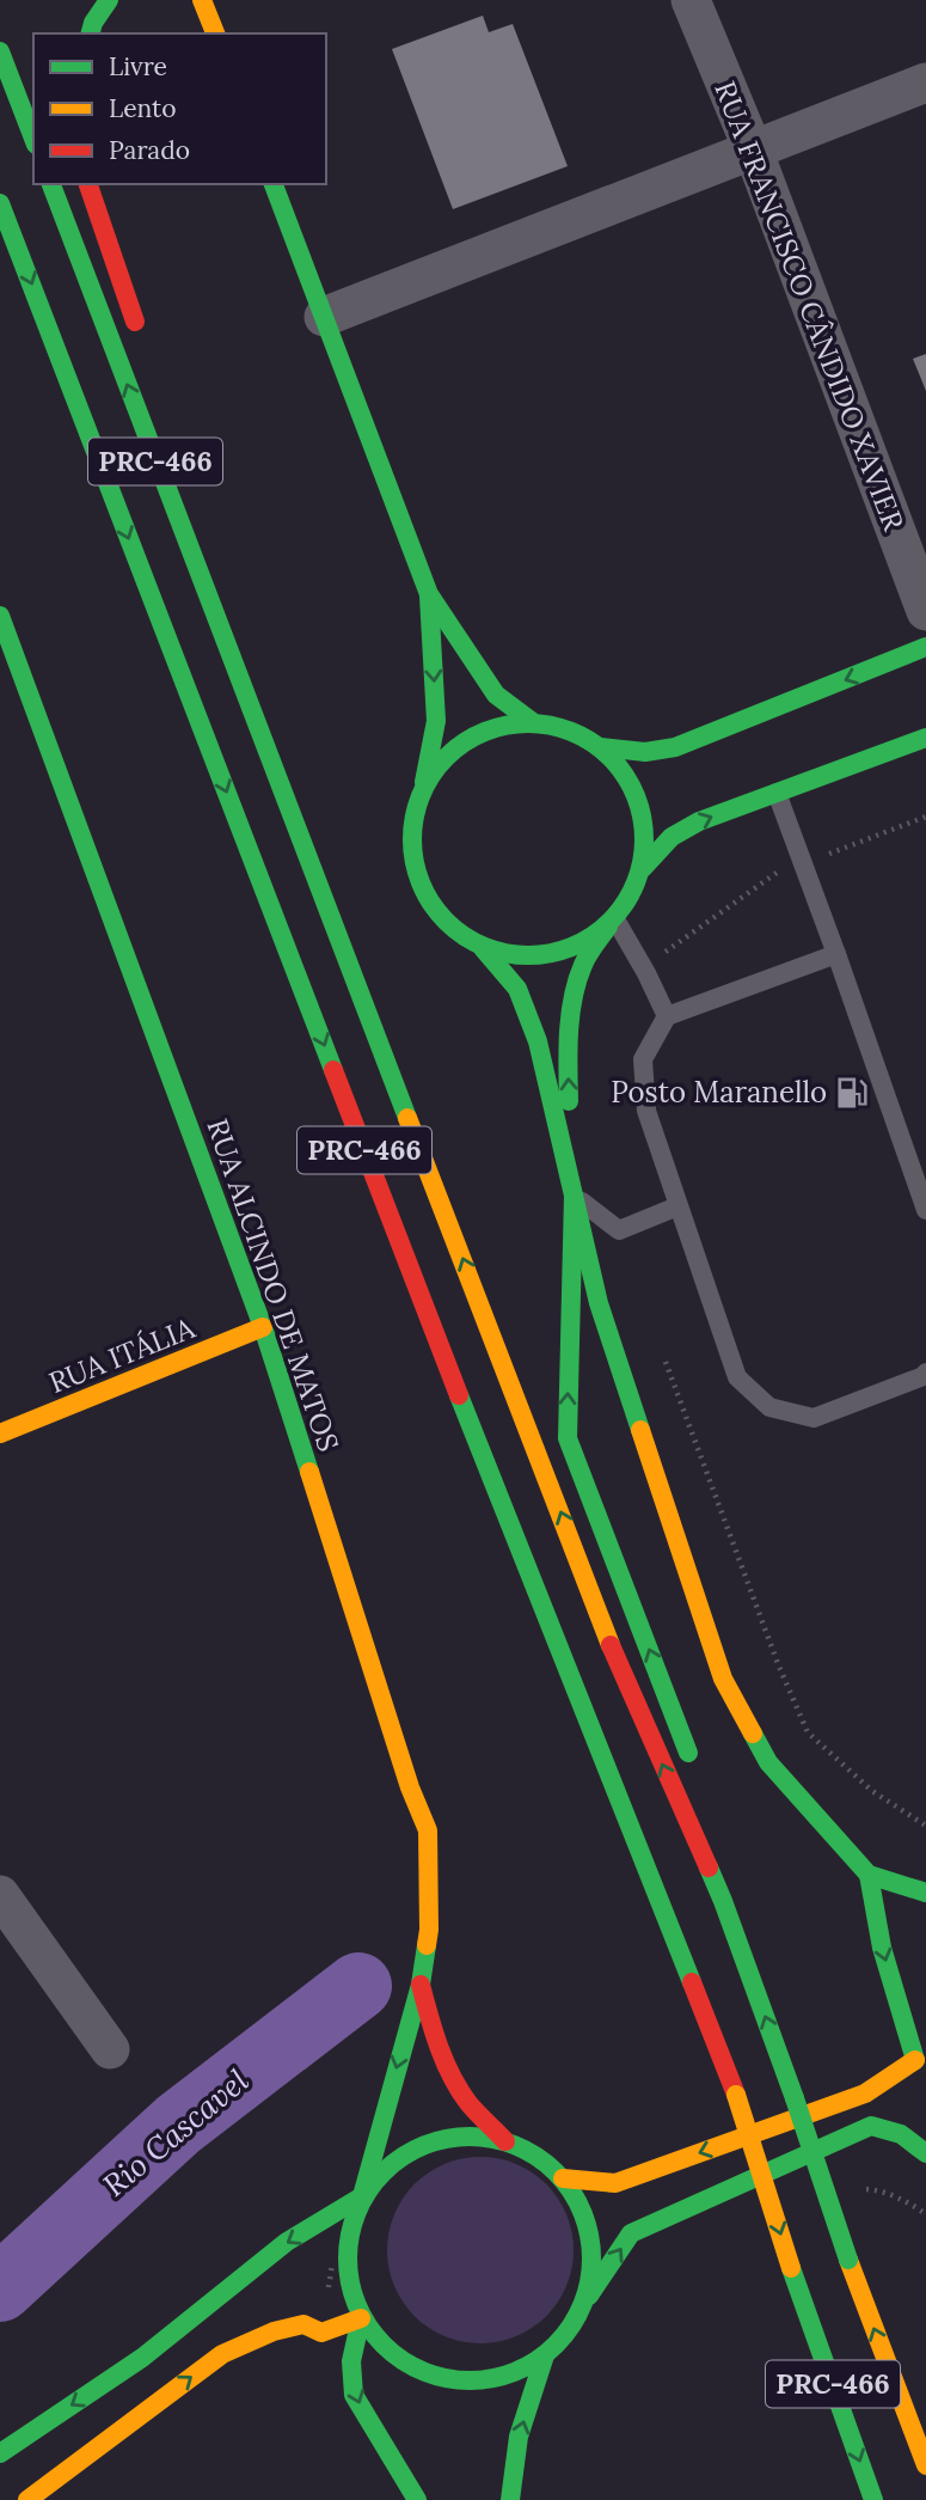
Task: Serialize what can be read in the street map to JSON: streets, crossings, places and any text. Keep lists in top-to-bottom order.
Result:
{
  "streets": {
    "main road": ["PRC-466", "RUA ALCINDO DE MATOS", "RUA ITÁLIA"],
    "street": ["RUA FRANCISCO CÂNDIDO XAVIER"]
  },
  "crossings": [
    ["RUA ALCINDO DE MATOS", "RUA ITÁLIA"]
  ],
  "water": ["Rio Cascavel"],
  "places": {
    "fuel station": ["Posto Maranello"]
  },
  "legend": ["Livre", "Lento", "Parado"]
}
